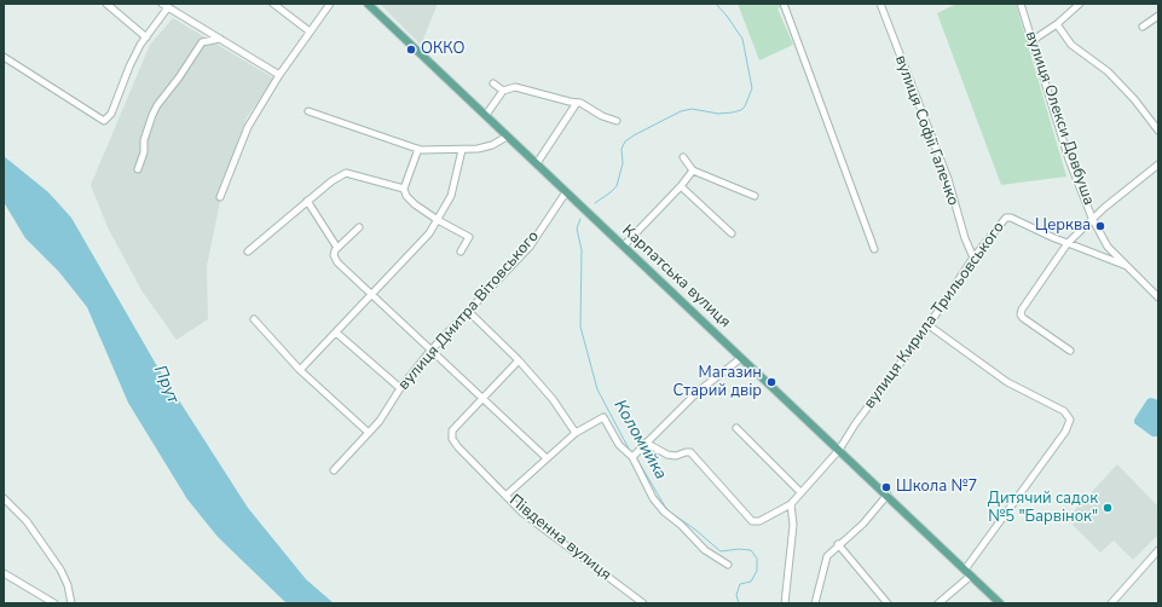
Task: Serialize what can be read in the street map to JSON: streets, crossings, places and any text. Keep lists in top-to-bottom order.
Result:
{
  "streets": {
    "main road": ["Карпатська вулиця"],
    "street": [
      "вулиця Олекси Довбуша",
      "вулиця Софії Галечко",
      "вулиця Дмитра Вітовського",
      "вулиця Кирила Трильовського",
      "Південна вулиця"
    ]
  },
  "crossings": [
    ["вулиця Софії Галечко", "вулиця Кирила Трильовського"],
    ["Карпатська вулиця", "вулиця Дмитра Вітовського"],
    ["Карпатська вулиця", "вулиця Кирила Трильовського"]
  ],
  "water": ["Прут", "Коломийка"],
  "places": [
    "ОККО",
    "Церква",
    "Магазин Старий двір",
    "Школа №7",
    "Дитячий садок №5 \"Барвінок\""
  ]
}
